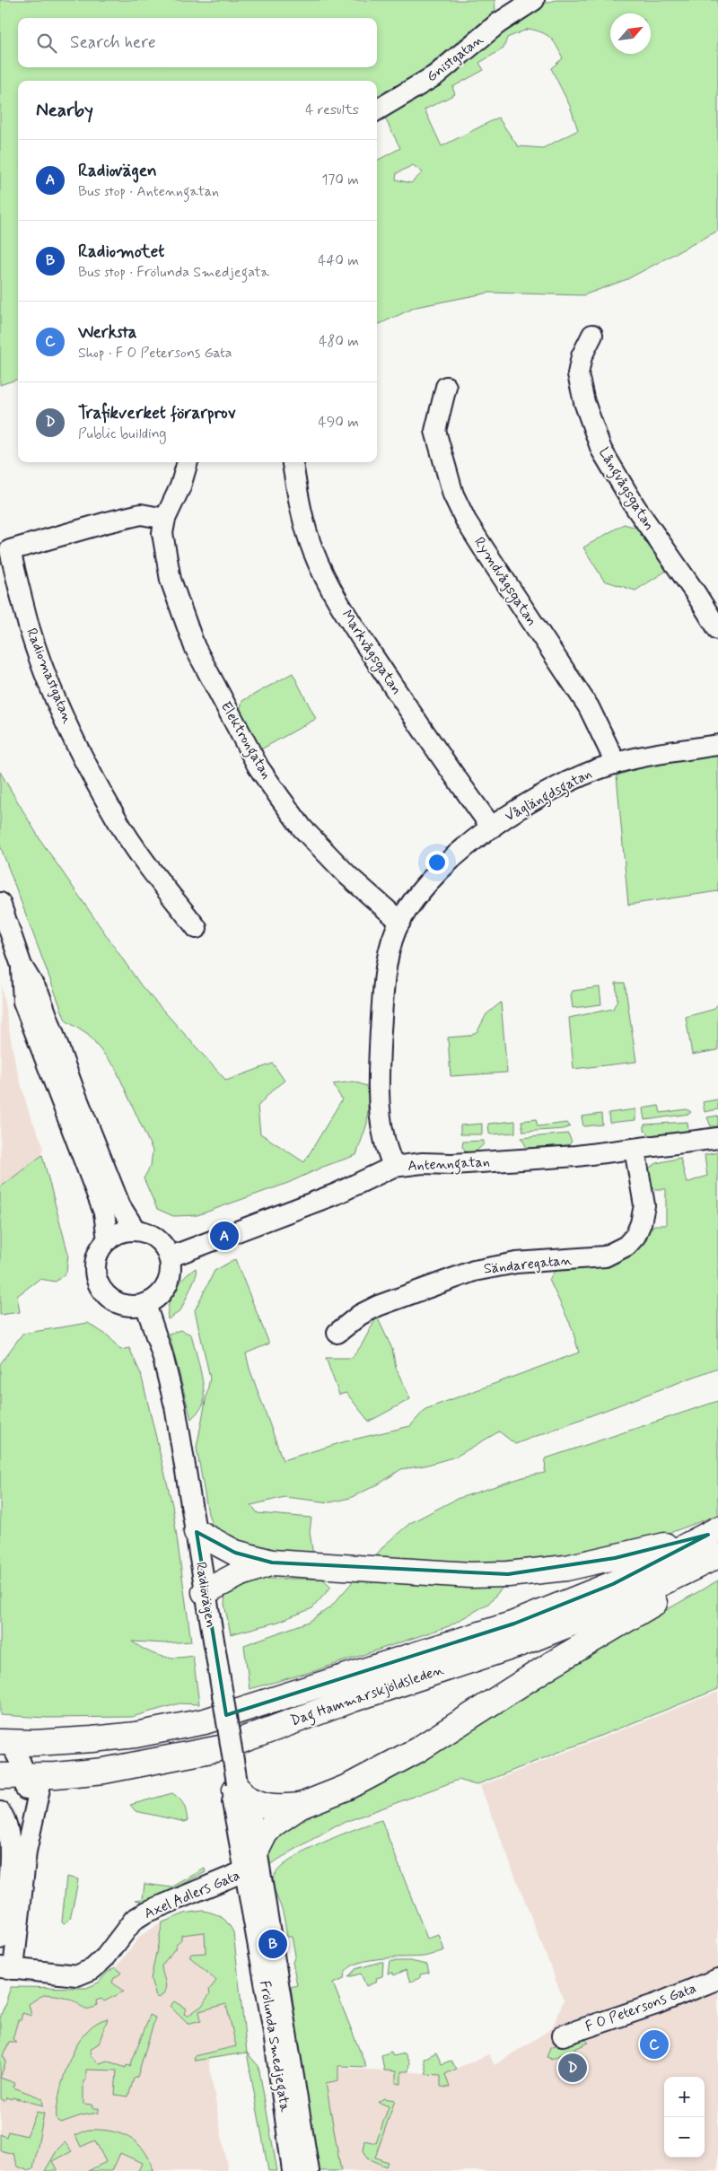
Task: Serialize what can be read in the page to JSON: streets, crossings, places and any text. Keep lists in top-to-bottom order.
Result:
{
  "streets": {
    "main road": ["Dag Hammarskjöldsleden"],
    "street": [
      "Gnistgatan",
      "Långvågsgatan",
      "Rymdvågsgatan",
      "Markvågsgatan",
      "Radiomastgatan",
      "Elektrongatan",
      "Våglängdsgatan",
      "Antenngatan",
      "Sändaregatan",
      "Radiovägen",
      "Axel Adlers Gata",
      "F O Petersons Gata",
      "Frölunda Smedjegata"
    ]
  },
  "crossings": [
    ["Rymdvågsgatan", "Våglängdsgatan"],
    ["Markvågsgatan", "Våglängdsgatan"],
    ["Radiomastgatan", "Elektrongatan"],
    ["Elektrongatan", "Våglängdsgatan"],
    ["Våglängdsgatan", "Antenngatan"],
    ["Antenngatan", "Sändaregatan"],
    ["Antenngatan", "Radiovägen"],
    ["Radiovägen", "Frölunda Smedjegata"],
    ["Dag Hammarskjöldsleden", "Axel Adlers Gata"],
    ["Axel Adlers Gata", "Frölunda Smedjegata"]
  ],
  "north": "top right",
  "page": {
    "search": "Search here",
    "heading": ["Nearby", "4 results"],
    "list": [
      {
        "mark": "A",
        "name": "Radiovägen",
        "note": "Bus stop · Antenngatan",
        "value": "170 m"
      },
      {
        "mark": "B",
        "name": "Radiomotet",
        "note": "Bus stop · Frölunda Smedjegata",
        "value": "440 m"
      },
      {
        "mark": "C",
        "name": "Werksta",
        "note": "Shop · F O Petersons Gata",
        "value": "480 m"
      },
      {
        "mark": "D",
        "name": "Trafikverket förarprov",
        "note": "Public building",
        "value": "490 m"
      }
    ],
    "pins": [
      "A",
      "B",
      "C",
      "D"
    ],
    "map_buttons": ["+", "−"]
  }
}
